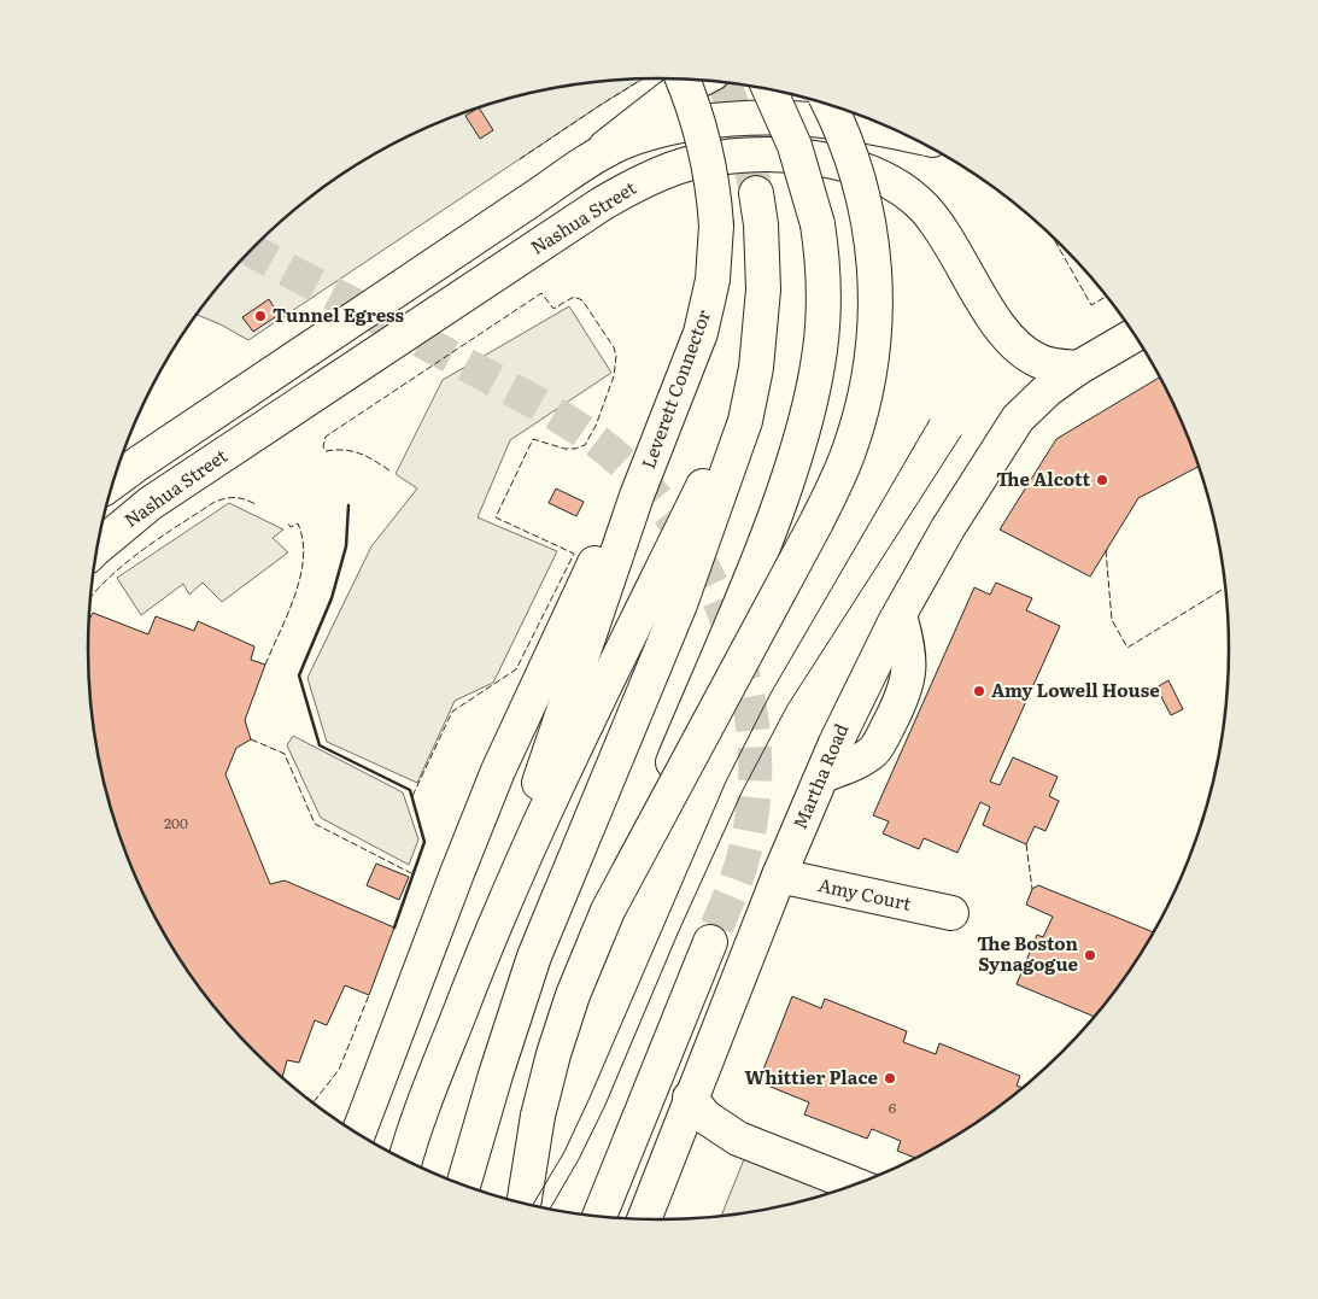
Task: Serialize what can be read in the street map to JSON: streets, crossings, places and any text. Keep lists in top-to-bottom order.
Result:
{
  "streets": {
    "main road": [
      "Nashua Street",
      "Leverett Connector",
      "Martha Road",
      "Amy Court"
    ]
  },
  "crossings": [
    ["Nashua Street", "Martha Road"],
    ["Martha Road", "Amy Court"]
  ],
  "places": [
    "Tunnel Egress",
    "The Alcott",
    "Amy Lowell House",
    "The Boston Synagogue",
    "Whittier Place"
  ],
  "house_numbers": ["200", "6"]
}
